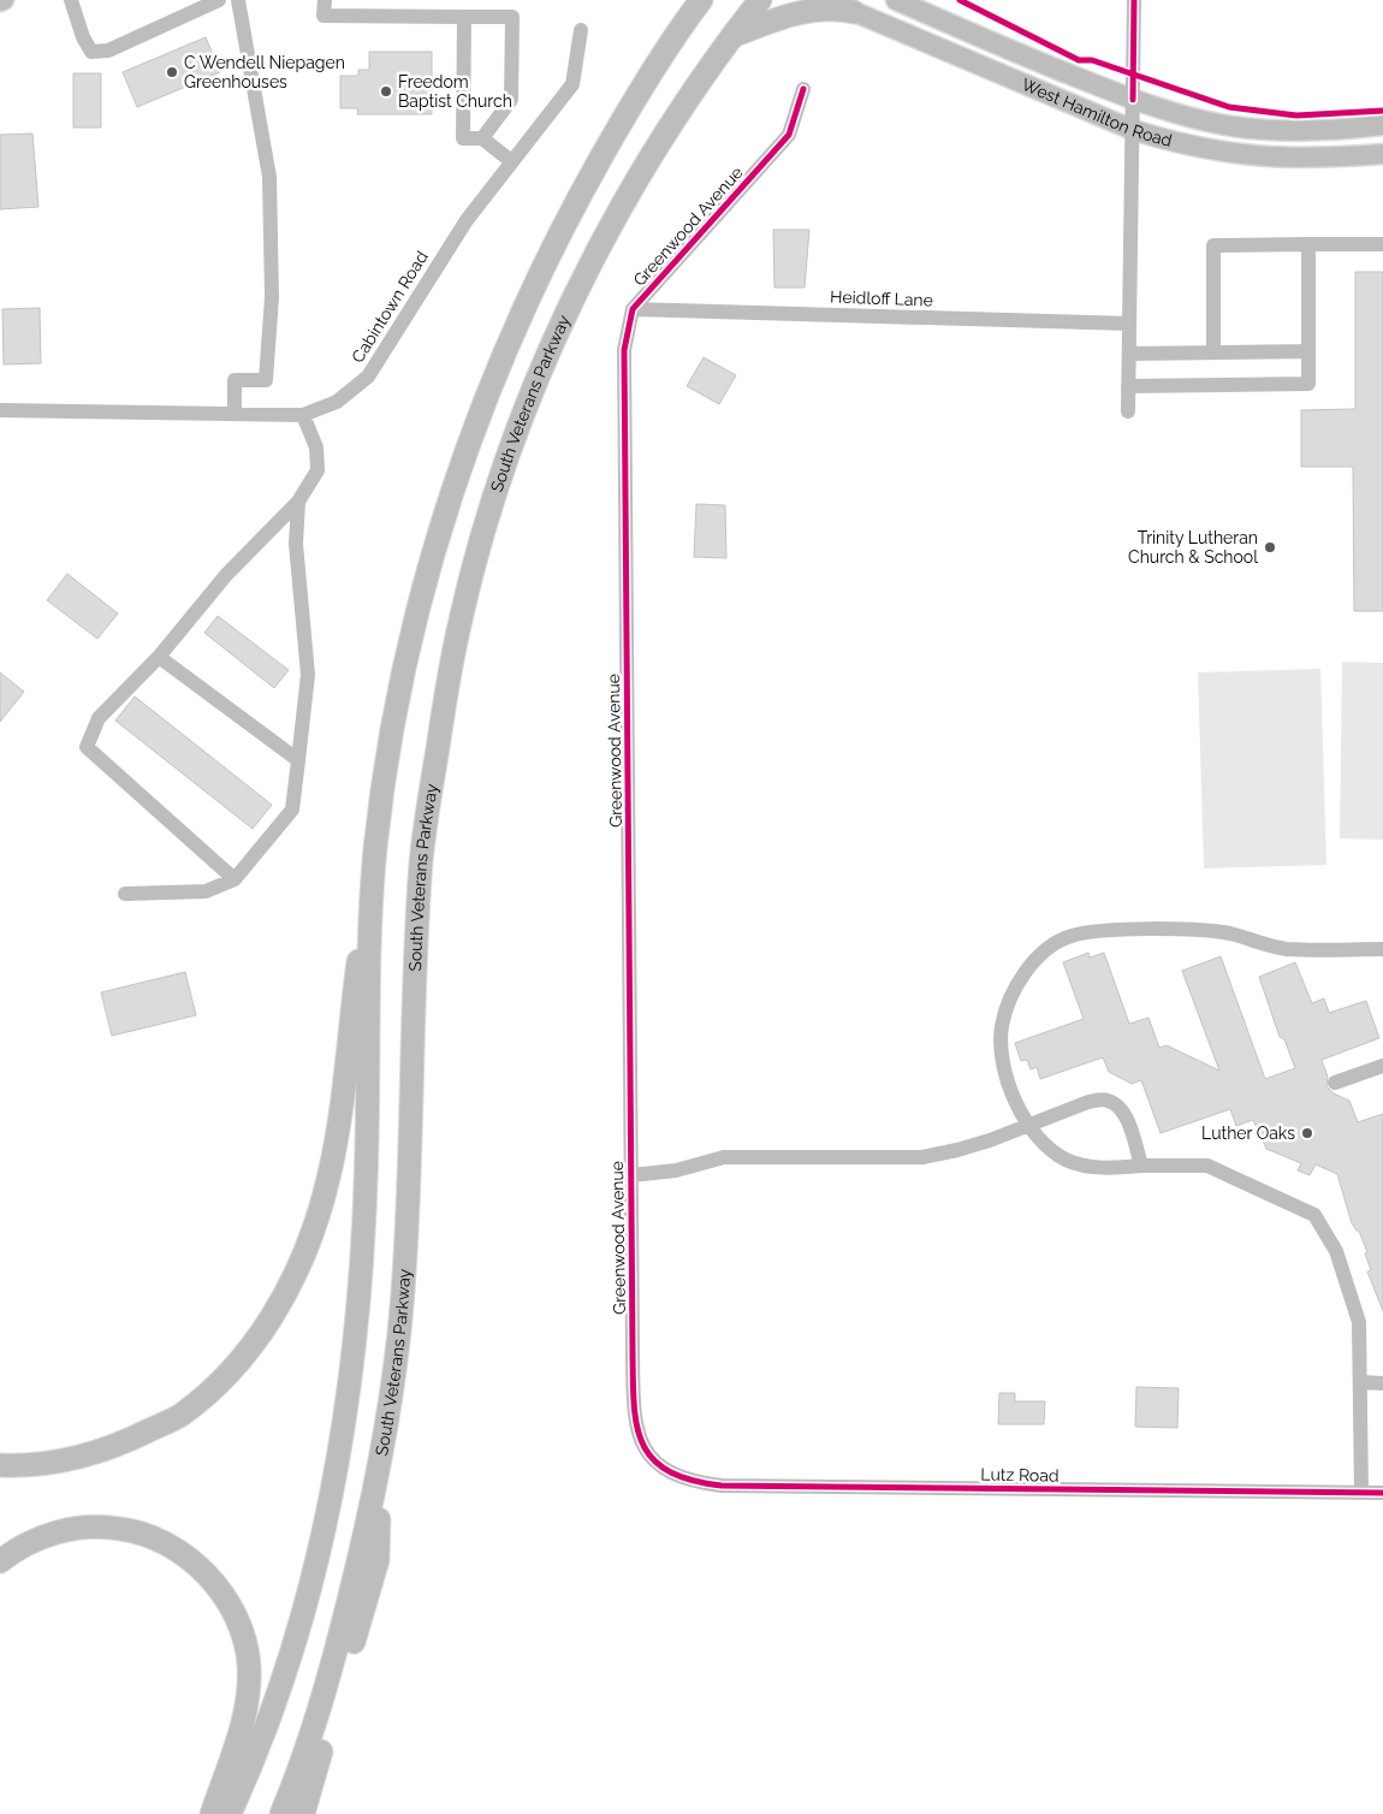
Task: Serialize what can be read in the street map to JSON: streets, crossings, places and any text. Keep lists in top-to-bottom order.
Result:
{
  "streets": {
    "highway": ["South Veterans Parkway"],
    "main road": ["West Hamilton Road"],
    "street": [
      "Greenwood Avenue",
      "Heidloff Lane",
      "Cabintown Road",
      "Lutz Road"
    ]
  },
  "crossings": [
    ["Greenwood Avenue", "Heidloff Lane"],
    ["Greenwood Avenue", "Lutz Road"]
  ],
  "places": [
    "C Wendell Niepagen Greenhouses",
    "Freedom Baptist Church",
    "Trinity Lutheran Church & School",
    "Luther Oaks"
  ]
}
